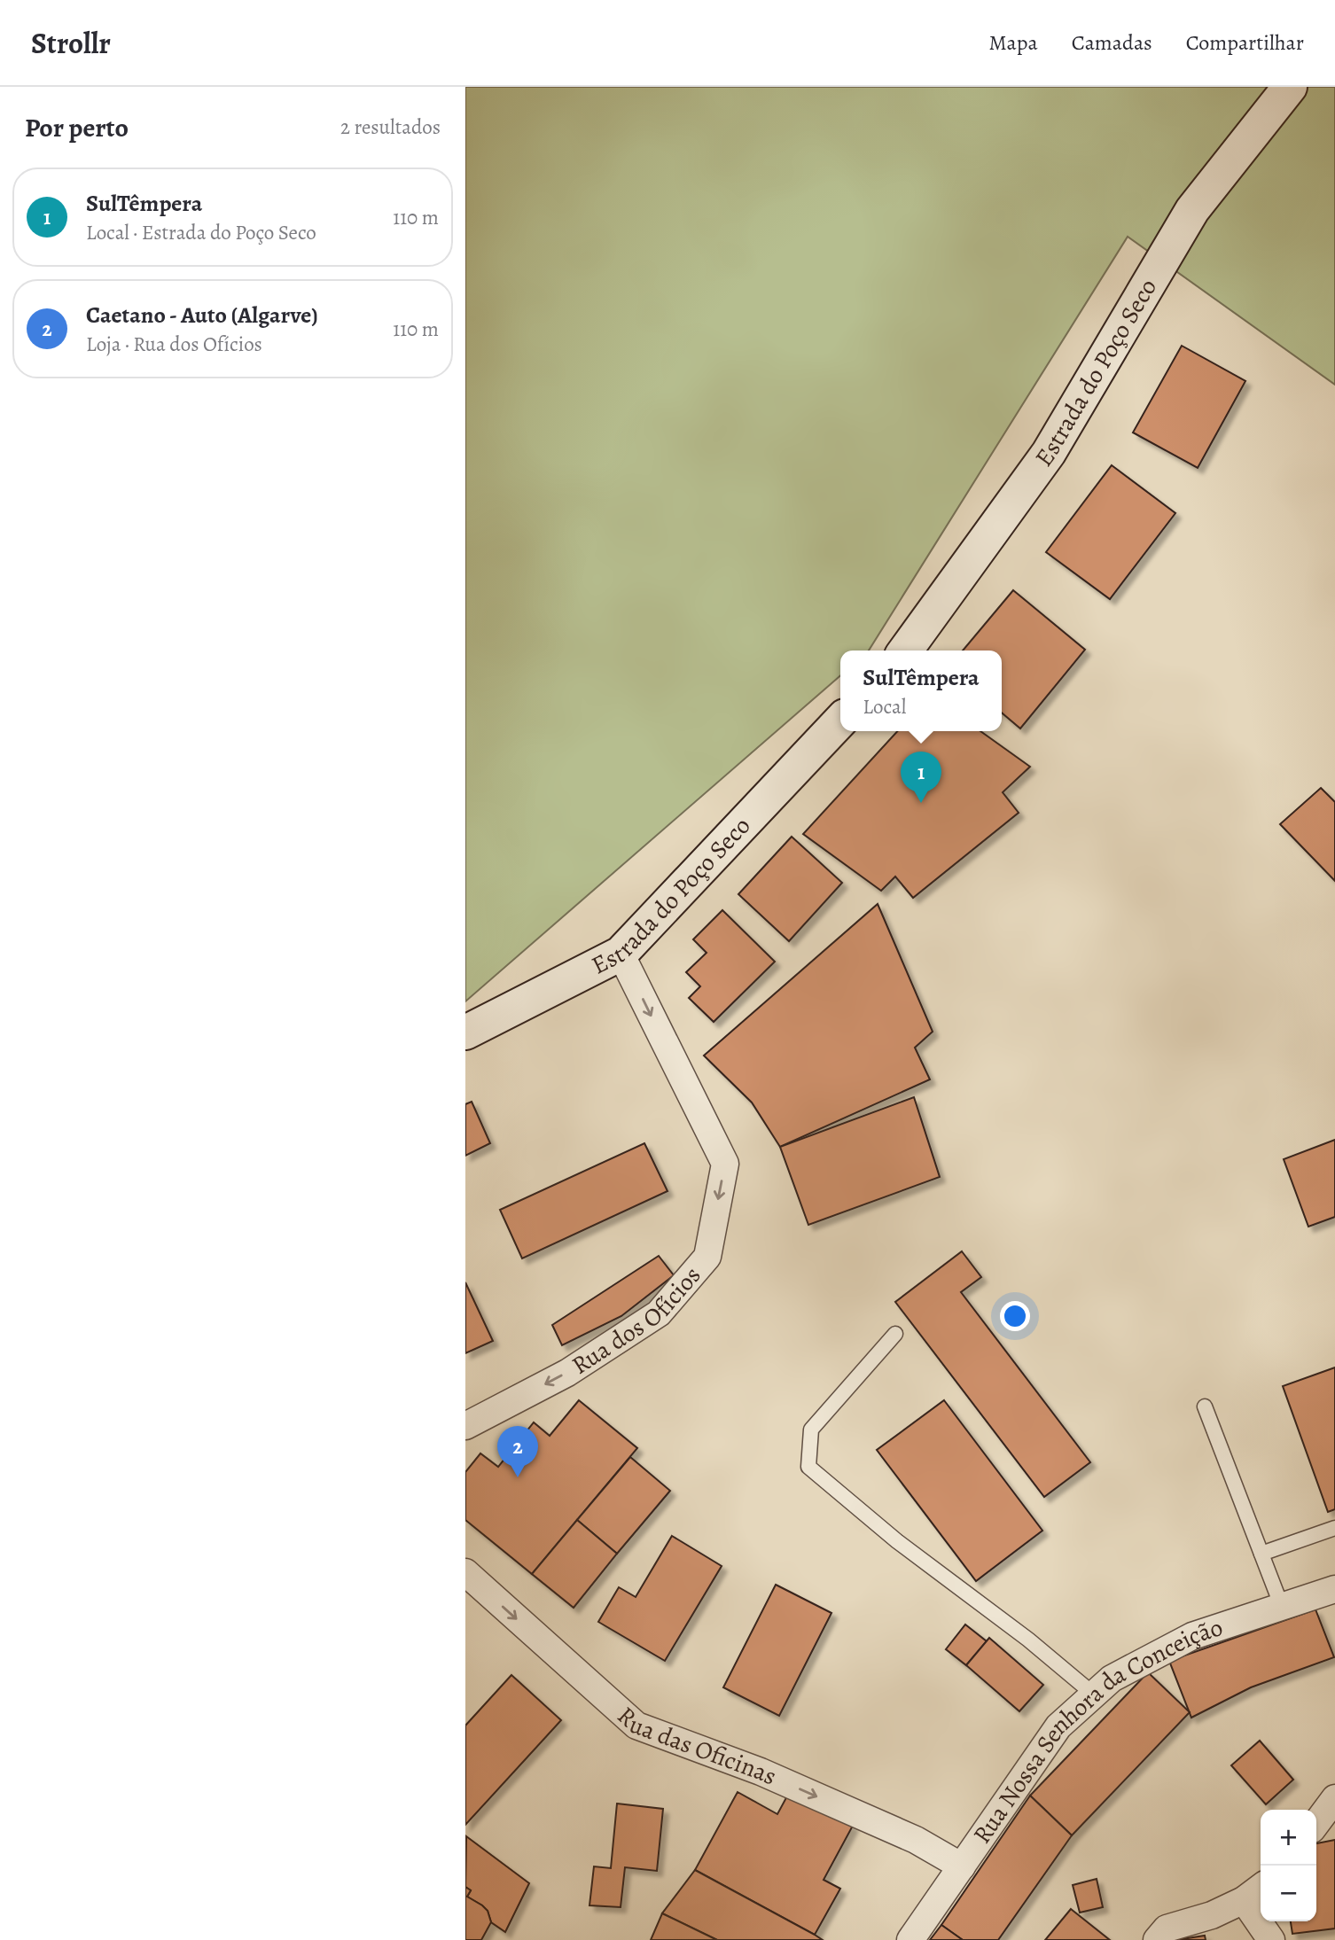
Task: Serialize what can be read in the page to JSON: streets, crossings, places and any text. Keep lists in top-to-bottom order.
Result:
{
  "streets": {
    "street": [
      "Estrada do Poço Seco",
      "Rua dos Ofícios",
      "Rua Nossa Senhora da Conceição",
      "Rua das Oficinas"
    ]
  },
  "crossings": [
    ["Estrada do Poço Seco", "Rua dos Ofícios"],
    ["Rua Nossa Senhora da Conceição", "Rua das Oficinas"]
  ],
  "one_way": ["Rua das Oficinas"],
  "page": {
    "header": "Strollr",
    "nav": ["Mapa", "Camadas", "Compartilhar"],
    "heading": ["Por perto", "2 resultados"],
    "list": [
      {
        "mark": "1",
        "name": "SulTêmpera",
        "note": "Local · Estrada do Poço Seco",
        "value": "110 m"
      },
      {
        "mark": "2",
        "name": "Caetano - Auto (Algarve)",
        "note": "Loja · Rua dos Ofícios",
        "value": "110 m"
      }
    ],
    "popup": ["SulTêmpera", "Local"],
    "pins": ["1", "2"],
    "map_buttons": ["+", "−"]
  }
}
